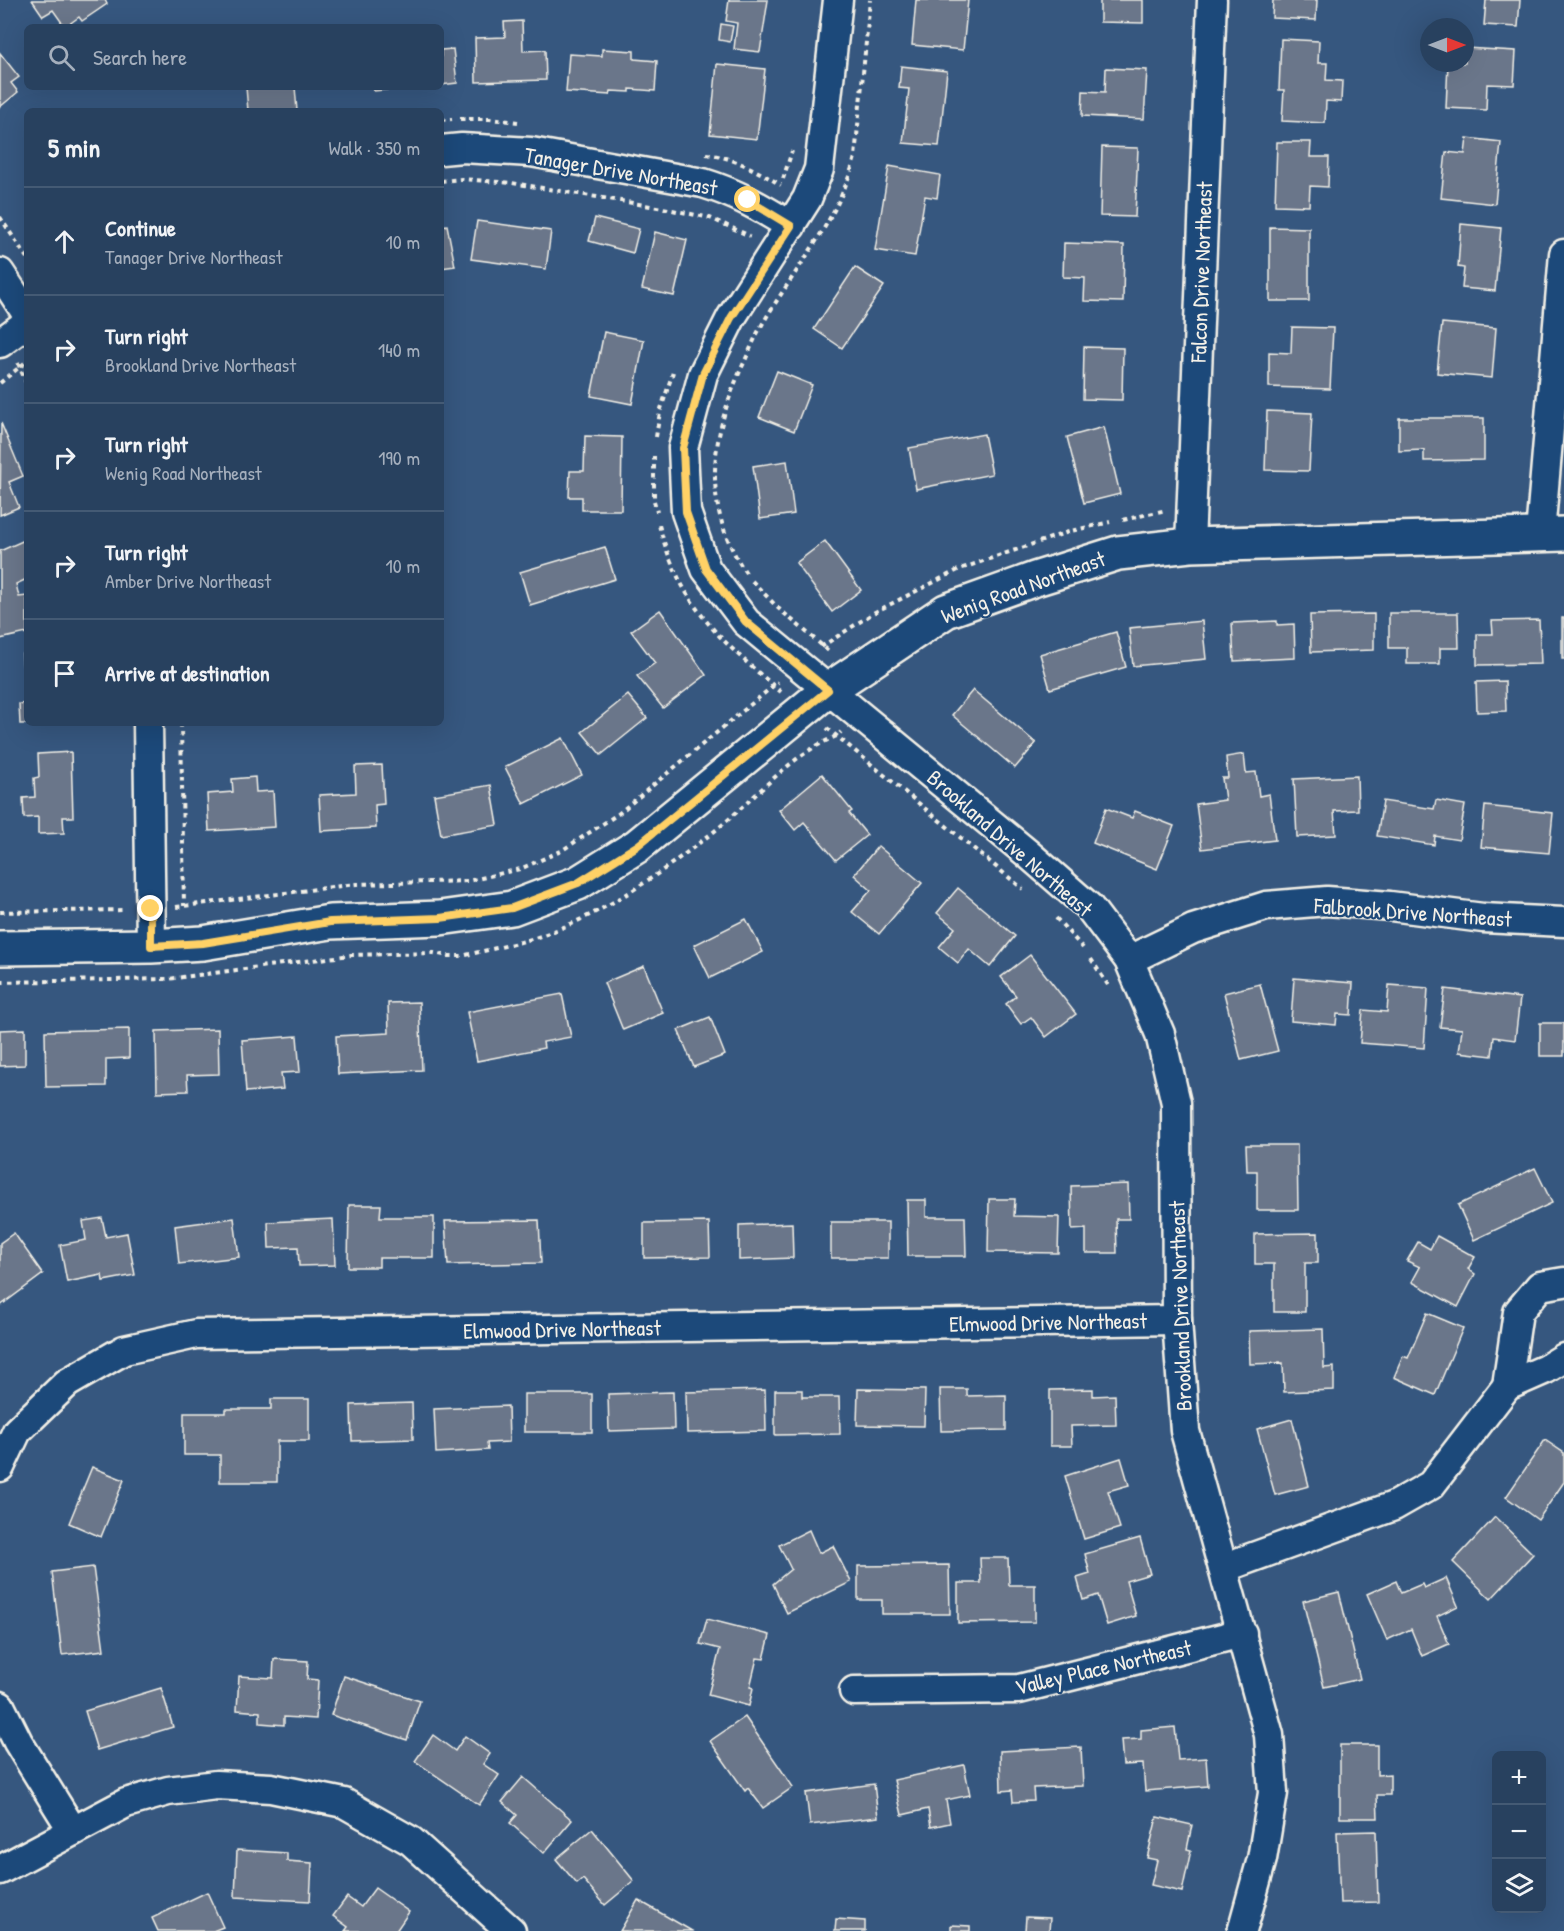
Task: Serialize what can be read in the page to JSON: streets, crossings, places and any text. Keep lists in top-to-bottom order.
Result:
{
  "streets": {
    "street": [
      "Tanager Drive Northeast",
      "Falcon Drive Northeast",
      "Wenig Road Northeast",
      "Brookland Drive Northeast",
      "Falbrook Drive Northeast",
      "Elmwood Drive Northeast",
      "Valley Place Northeast"
    ]
  },
  "crossings": [
    ["Tanager Drive Northeast", "Brookland Drive Northeast"],
    ["Falcon Drive Northeast", "Wenig Road Northeast"],
    ["Wenig Road Northeast", "Brookland Drive Northeast"],
    ["Brookland Drive Northeast", "Falbrook Drive Northeast"],
    ["Brookland Drive Northeast", "Elmwood Drive Northeast"],
    ["Brookland Drive Northeast", "Valley Place Northeast"]
  ],
  "north": "right",
  "page": {
    "search": "Search here",
    "heading": ["5 min", "Walk · 350 m"],
    "list": [
      ["Continue", "Tanager Drive Northeast", "10 m"],
      ["Turn right", "Brookland Drive Northeast", "140 m"],
      ["Turn right", "Wenig Road Northeast", "190 m"],
      ["Turn right", "Amber Drive Northeast", "10 m"],
      "Arrive at destination"
    ],
    "map_buttons": ["+", "−"]
  }
}
